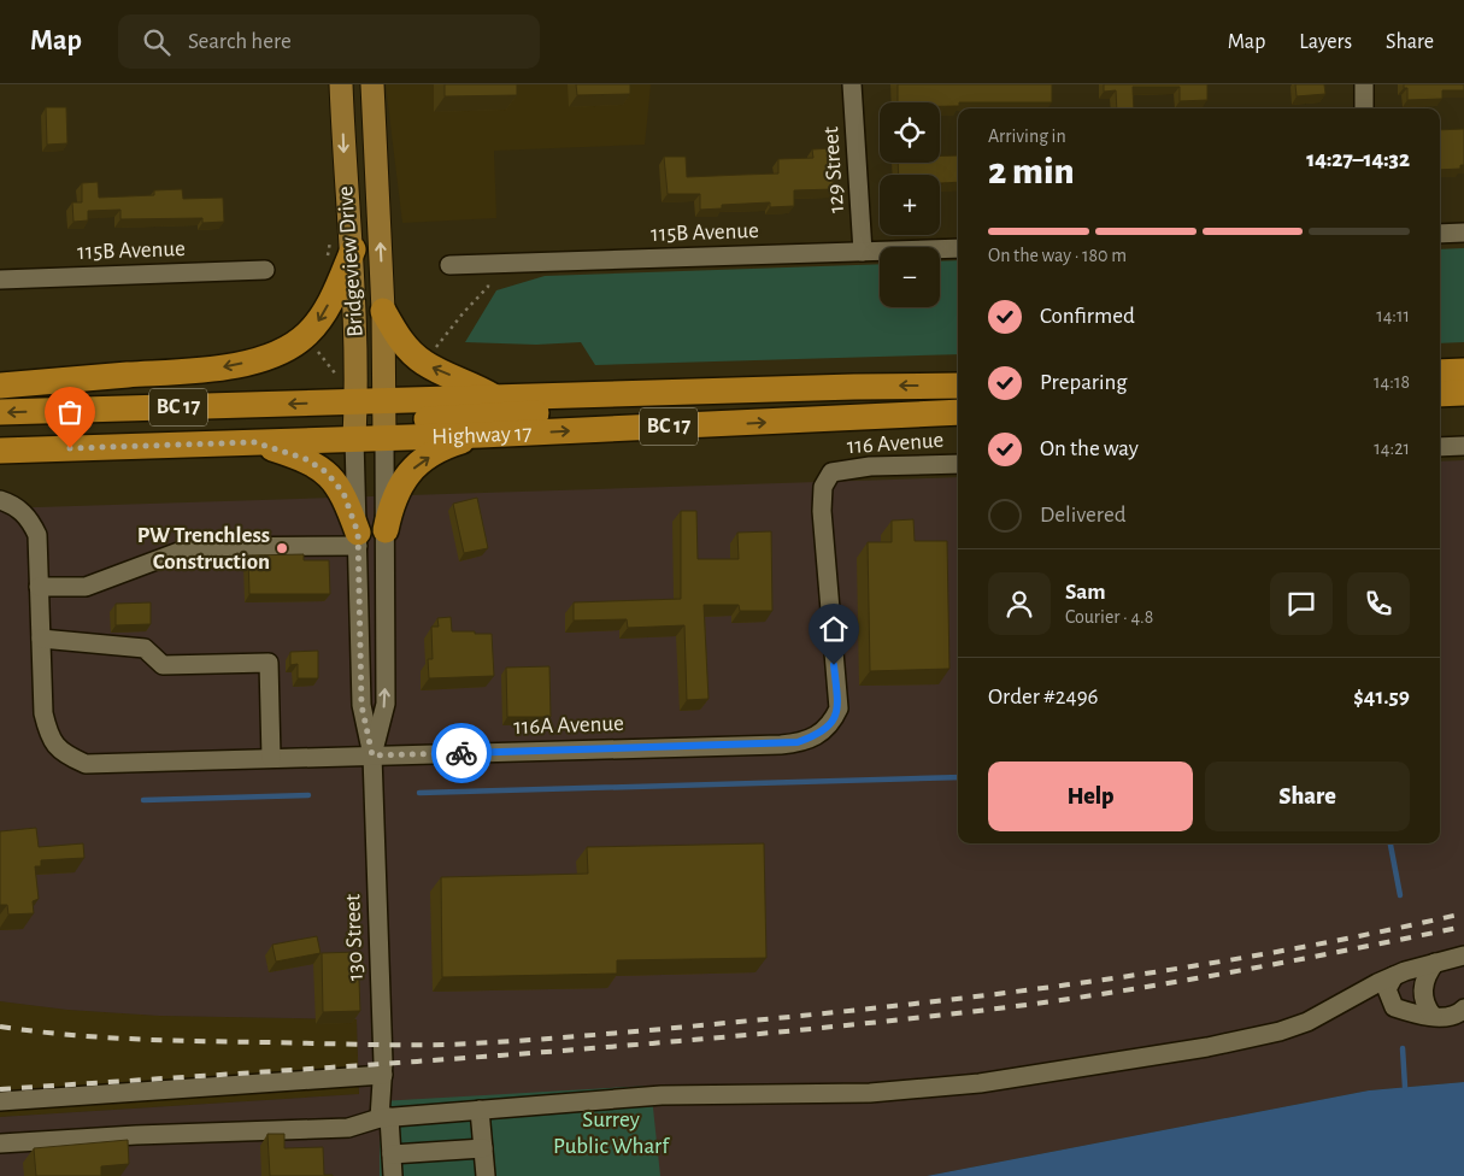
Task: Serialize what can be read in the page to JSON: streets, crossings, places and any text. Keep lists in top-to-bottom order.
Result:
{
  "streets": {
    "highway": ["BC 17", "Highway 17"],
    "main road": ["Bridgeview Drive"],
    "street": [
      "129 Street",
      "115B Avenue",
      "116 Avenue",
      "116A Avenue",
      "130 Street"
    ]
  },
  "crossings": [
    ["129 Street", "115B Avenue"],
    ["Bridgeview Drive", "Highway 17"],
    ["Bridgeview Drive", "130 Street"],
    ["Highway 17", "130 Street"],
    ["116 Avenue", "116A Avenue"],
    ["116A Avenue", "130 Street"]
  ],
  "parks": ["Surrey Public Wharf"],
  "places": ["PW Trenchless Construction"],
  "page": {
    "header": "Map",
    "search": "Search here",
    "nav": ["Map", "Layers", "Share"],
    "map_buttons": ["+", "−"],
    "heading": ["2 min", "Arriving in", "14:27–14:32"],
    "panel": [
      "Sam",
      "Courier · 4.8",
      "Order #2496",
      "$41.59"
    ],
    "bar": "On the way · 180 m",
    "list": [
      ["Confirmed", "14:11"],
      ["Preparing", "14:18"],
      ["On the way", "14:21"],
      "Delivered"
    ],
    "buttons": ["Help", "Share"]
  }
}
